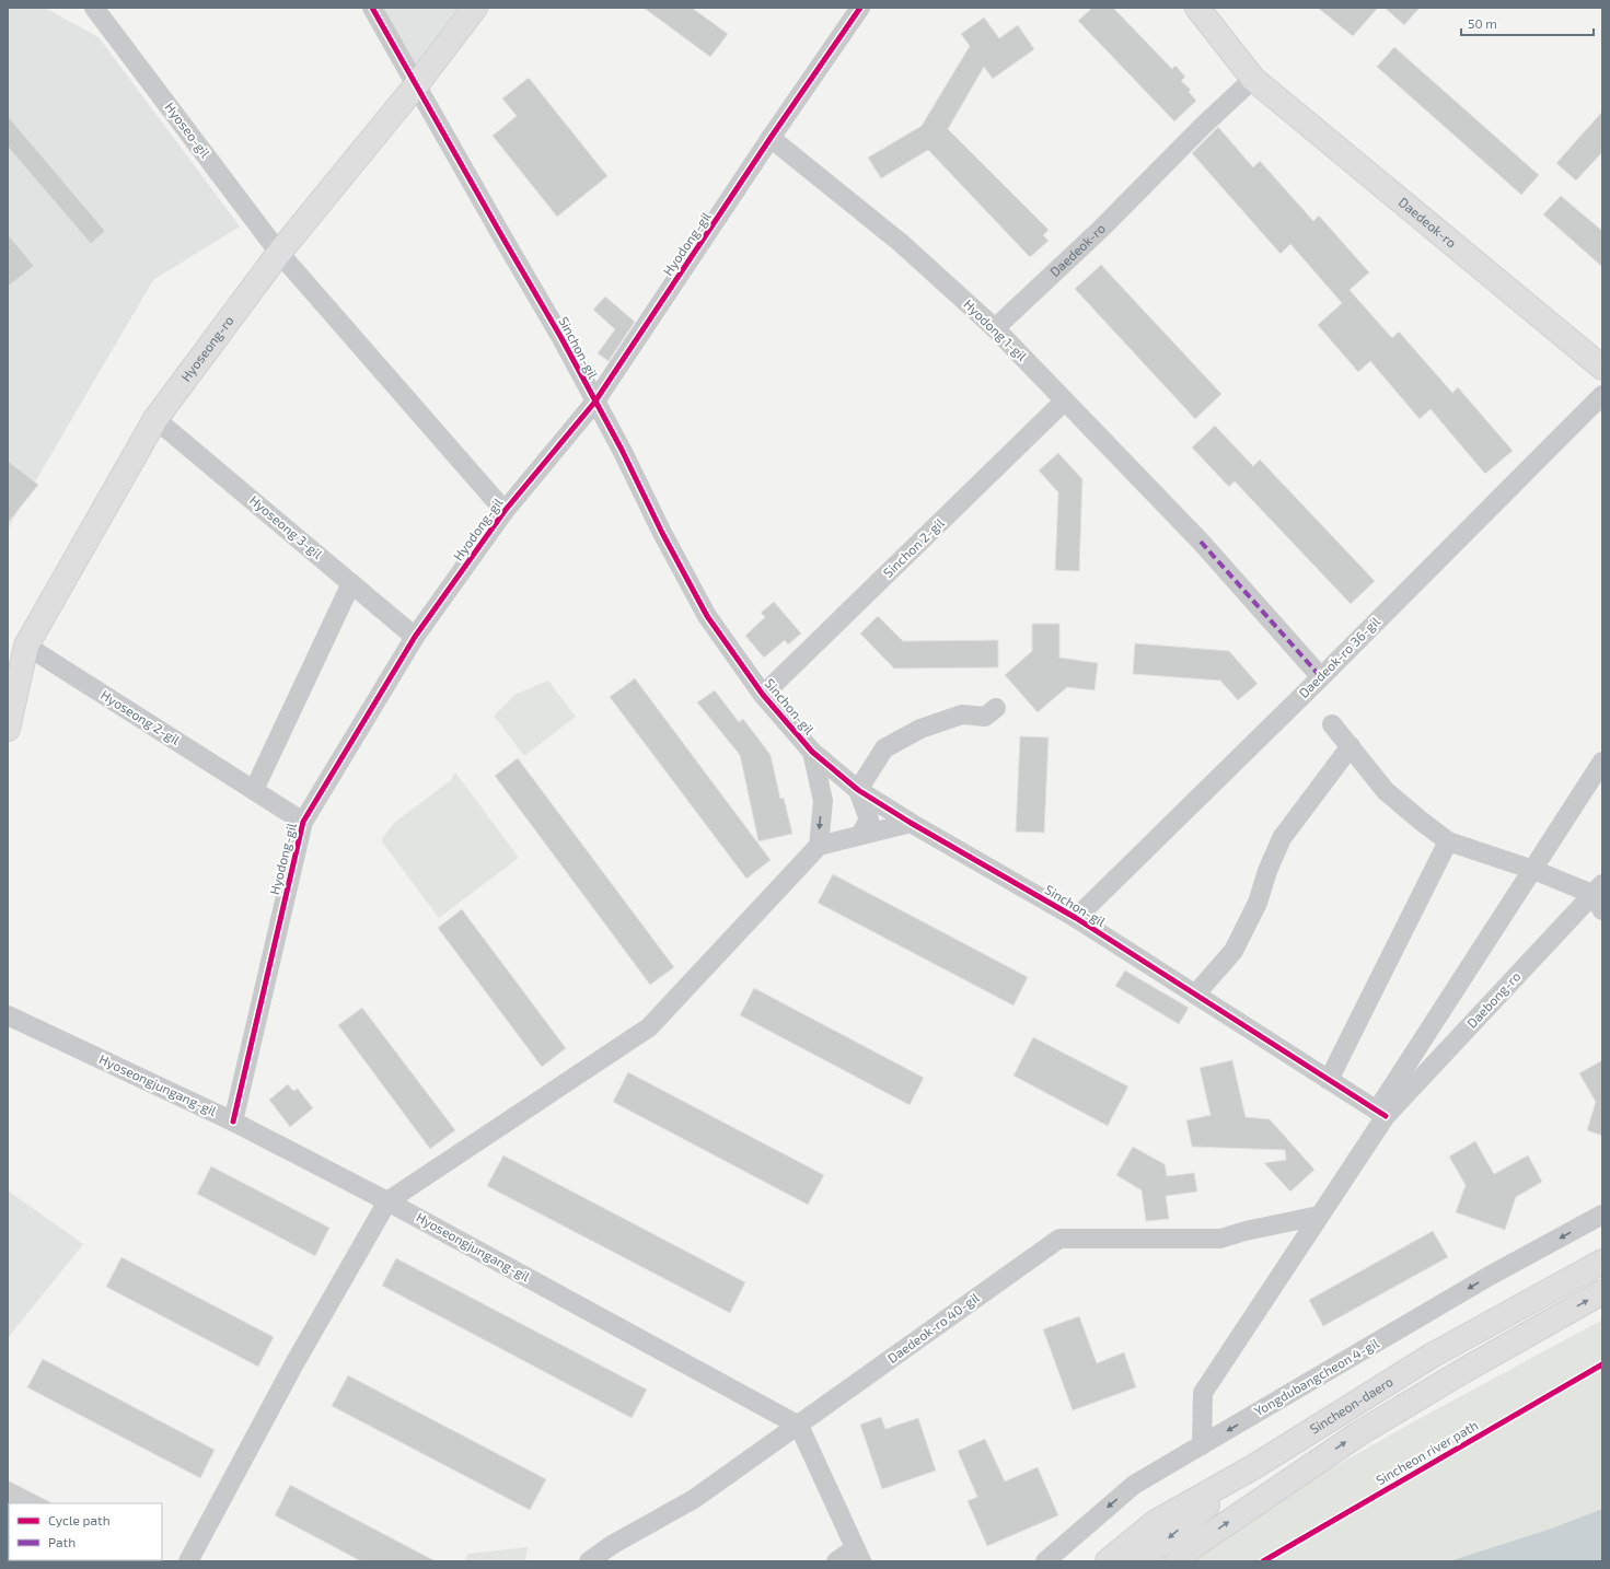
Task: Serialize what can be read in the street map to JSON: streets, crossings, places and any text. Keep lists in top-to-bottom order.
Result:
{
  "streets": {
    "main road": ["Daedeok-ro", "Hyoseong-ro", "Sincheon-daero"],
    "street": [
      "Hyoseo-gil",
      "Hyodong-gil",
      "Hyodong 1-gil",
      "Sinchon-gil",
      "Hyoseong 3-gil",
      "Sinchon 2-gil",
      "Daedeok-ro 36-gil",
      "Hyoseong 2-gil",
      "Daebong-ro",
      "Hyoseongjungang-gil",
      "Daedeok-ro 40-gil",
      "Yongdubangcheon 4-gil"
    ],
    "cycle path": ["Sincheon river path"]
  },
  "crossings": [
    ["Hyoseo-gil", "Hyodong-gil"],
    ["Hyoseo-gil", "Hyoseong-ro"],
    ["Daedeok-ro", "Hyodong 1-gil"],
    ["Hyodong-gil", "Hyodong 1-gil"],
    ["Hyodong-gil", "Sinchon-gil"],
    ["Hyodong-gil", "Hyoseong-ro"],
    ["Hyodong-gil", "Hyoseong 3-gil"],
    ["Hyodong-gil", "Hyoseong 2-gil"],
    ["Hyodong-gil", "Hyoseongjungang-gil"],
    ["Hyodong 1-gil", "Sinchon 2-gil"],
    ["Hyodong 1-gil", "Daedeok-ro 36-gil"],
    ["Sinchon-gil", "Hyoseong-ro"],
    ["Sinchon-gil", "Sinchon 2-gil"],
    ["Sinchon-gil", "Daedeok-ro 36-gil"],
    ["Sinchon-gil", "Daebong-ro"],
    ["Hyoseong-ro", "Hyoseong 3-gil"],
    ["Hyoseong-ro", "Hyoseong 2-gil"],
    ["Hyoseongjungang-gil", "Daedeok-ro 40-gil"]
  ],
  "one_way": ["Yongdubangcheon 4-gil"],
  "legend": ["Cycle path", "Path"],
  "scale_bar": "50 m"
}
